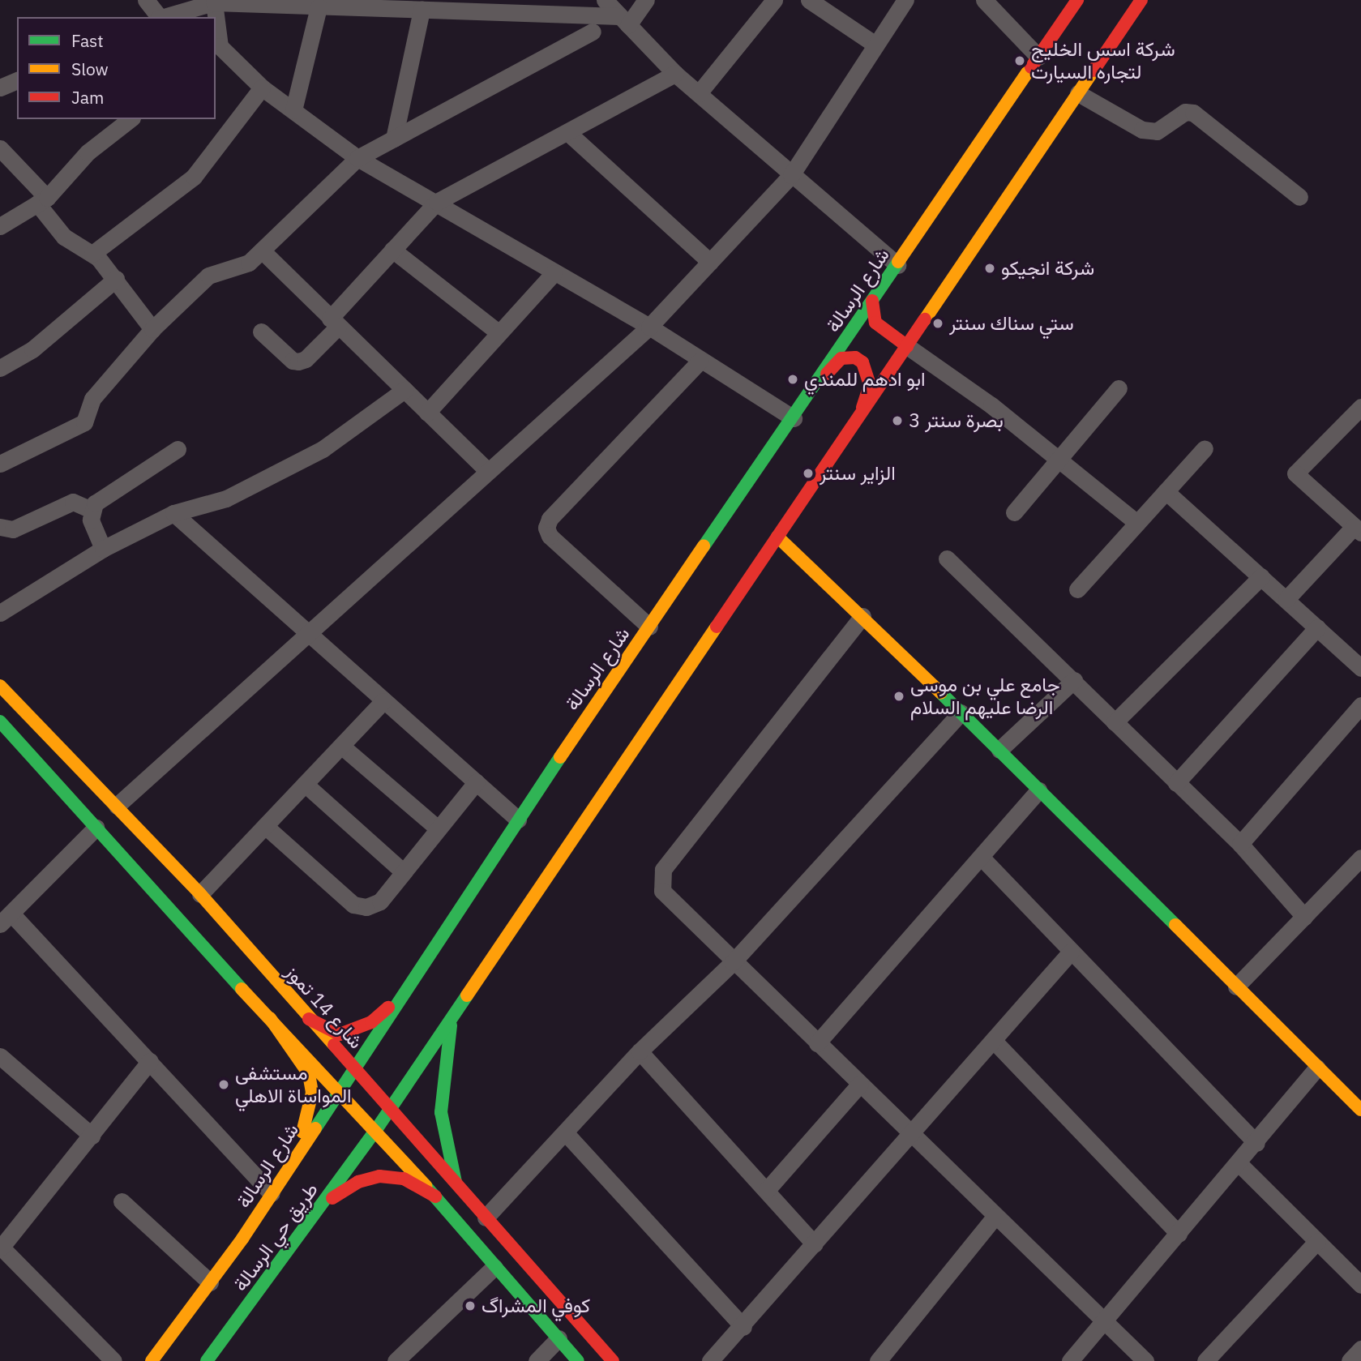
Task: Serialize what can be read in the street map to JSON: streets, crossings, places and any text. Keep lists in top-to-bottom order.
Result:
{
  "streets": {
    "main road": ["شارع الرسالة", "شارع 14 تموز", "طريق حي الرسالة"]
  },
  "crossings": [
    ["شارع الرسالة", "شارع 14 تموز"]
  ],
  "places": [
    "شركة اسس الخليج لتجاره السيارت",
    "شركة انجيكو",
    "ستي سناك سنتر",
    "ابو ادهم للمندي",
    "بصرة سنتر 3",
    "الزاير سنتر",
    "جامع علي بن موسى الرضا عليهم السلام",
    "مستشفى المواساة اﻻهلي",
    "كوفي المشراگ"
  ],
  "legend": ["Fast", "Slow", "Jam"]
}
